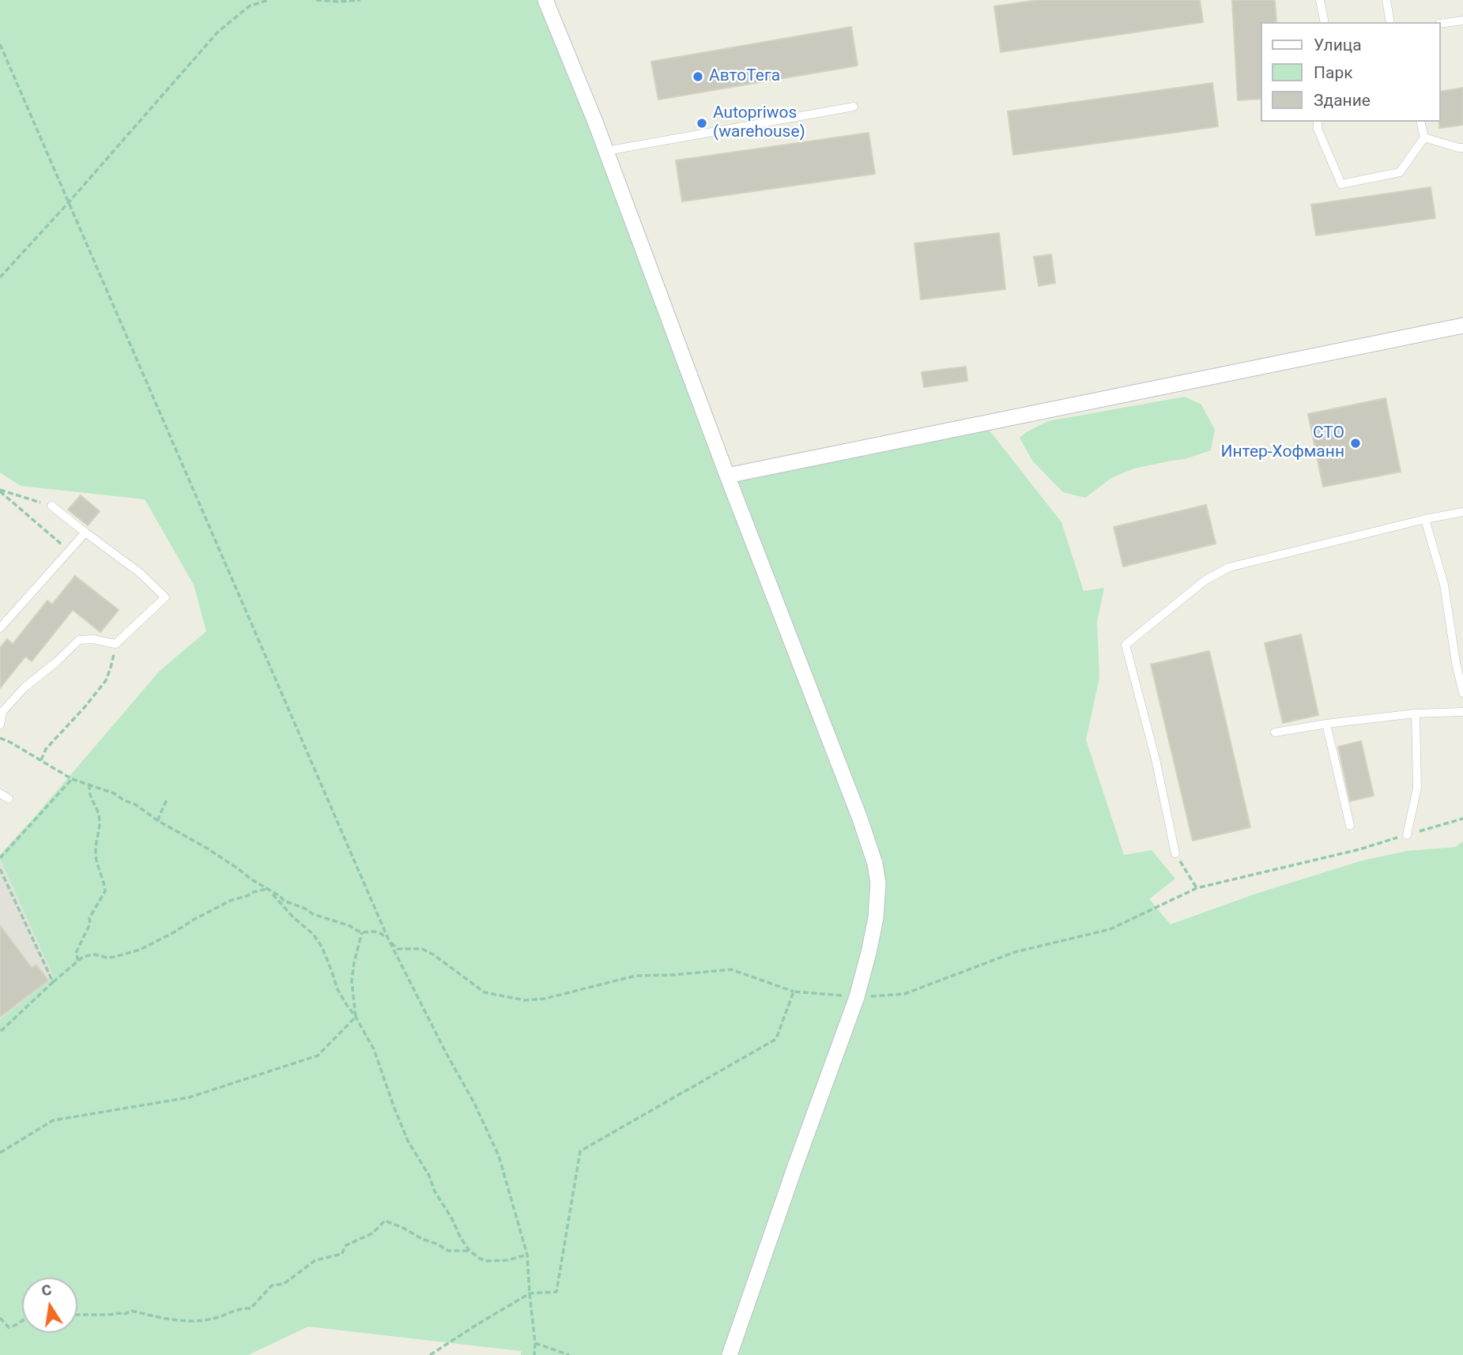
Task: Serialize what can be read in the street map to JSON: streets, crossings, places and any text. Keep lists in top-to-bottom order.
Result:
{
  "places": ["АвтоТега", "Autopriwos (warehouse)", "СТО Интер-Хофманн"],
  "legend": ["Улица", "Парк", "Здание"],
  "north": "top"
}
